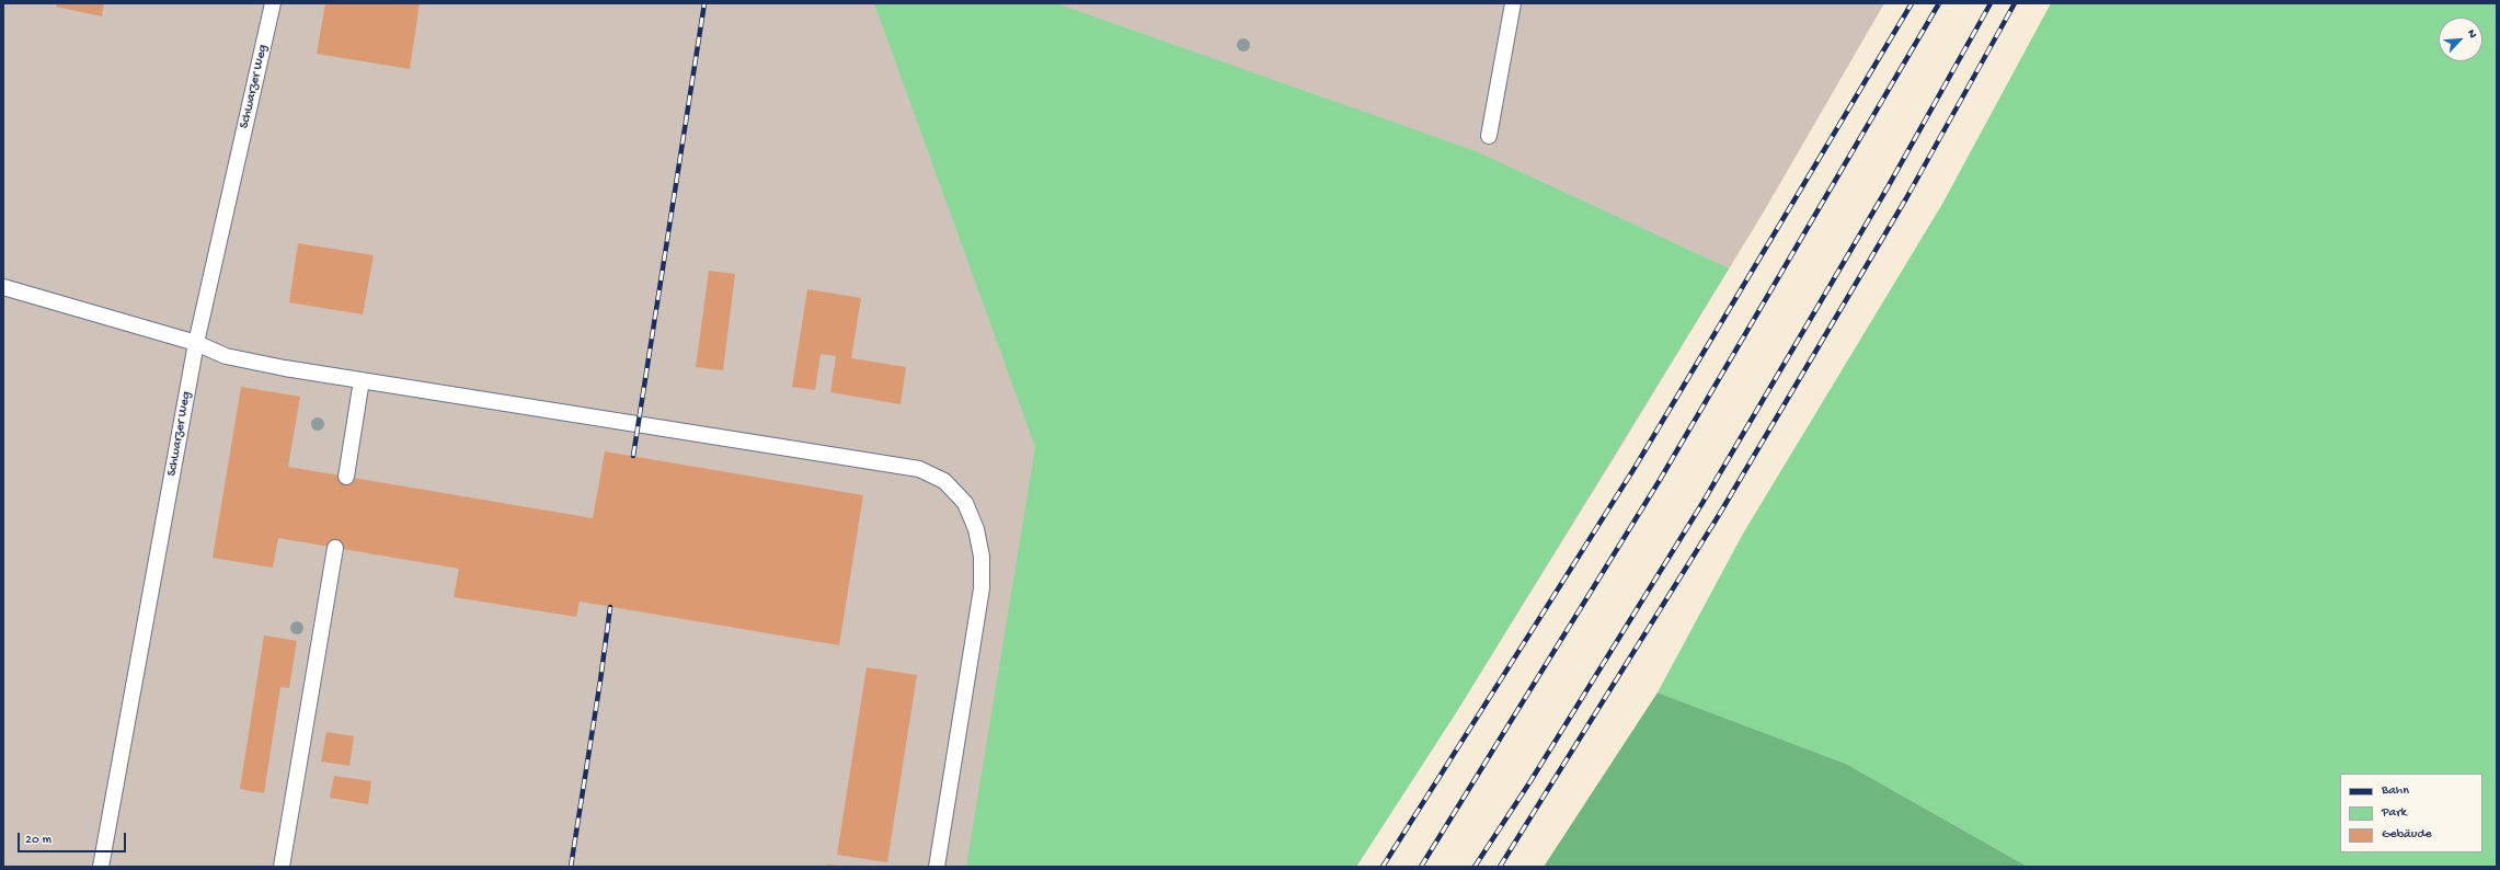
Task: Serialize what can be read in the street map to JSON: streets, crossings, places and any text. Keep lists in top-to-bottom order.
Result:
{
  "streets": {
    "lane": ["Schwarzer Weg"]
  },
  "legend": ["Bahn", "Park", "Gebäude"],
  "scale_bar": "20 m",
  "north": "top right"
}
